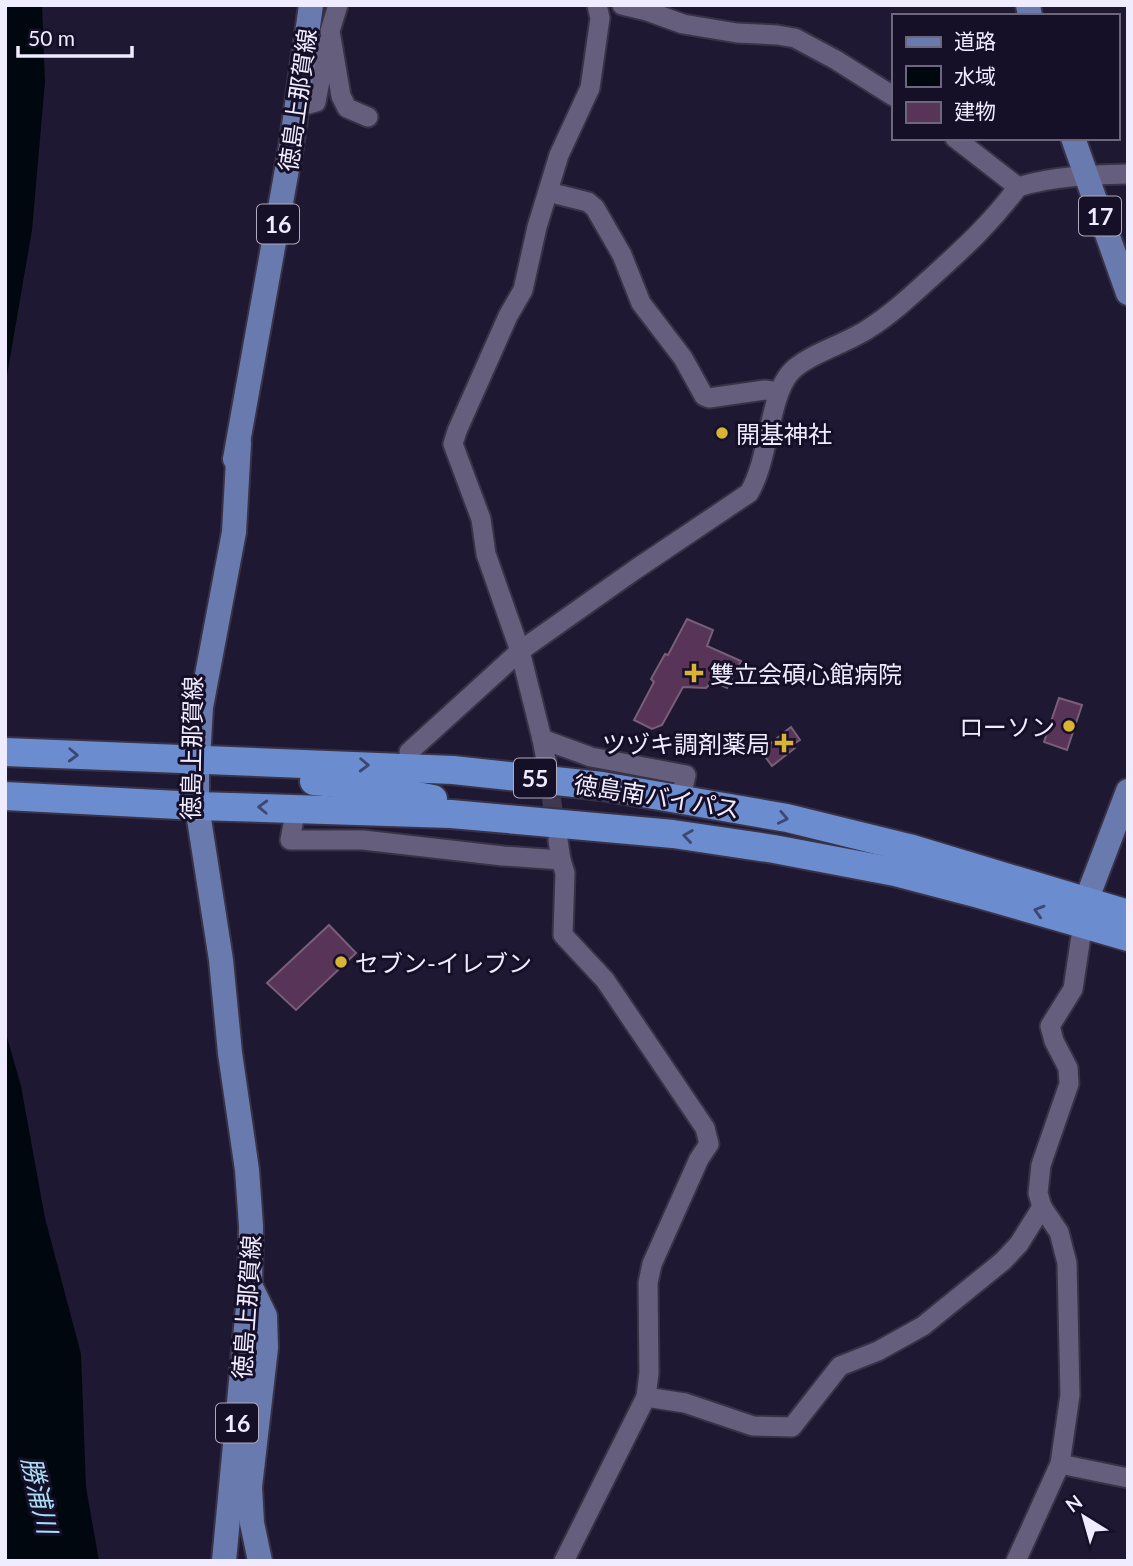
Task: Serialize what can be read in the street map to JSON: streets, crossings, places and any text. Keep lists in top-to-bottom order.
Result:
{
  "streets": {
    "highway": ["55", "徳島南バイパス"],
    "main road": ["徳島上那賀線", "17", "16"]
  },
  "crossings": [
    ["徳島上那賀線", "徳島南バイパス"]
  ],
  "water": ["勝浦川"],
  "places": {
    "other": ["開基神社", "ローソン", "セブン-イレブン"],
    "health": ["雙立会碩心館病院", "ツヅキ調剤薬局"]
  },
  "legend": ["道路", "水域", "建物"],
  "scale_bar": "50 m",
  "north": "top left"
}
